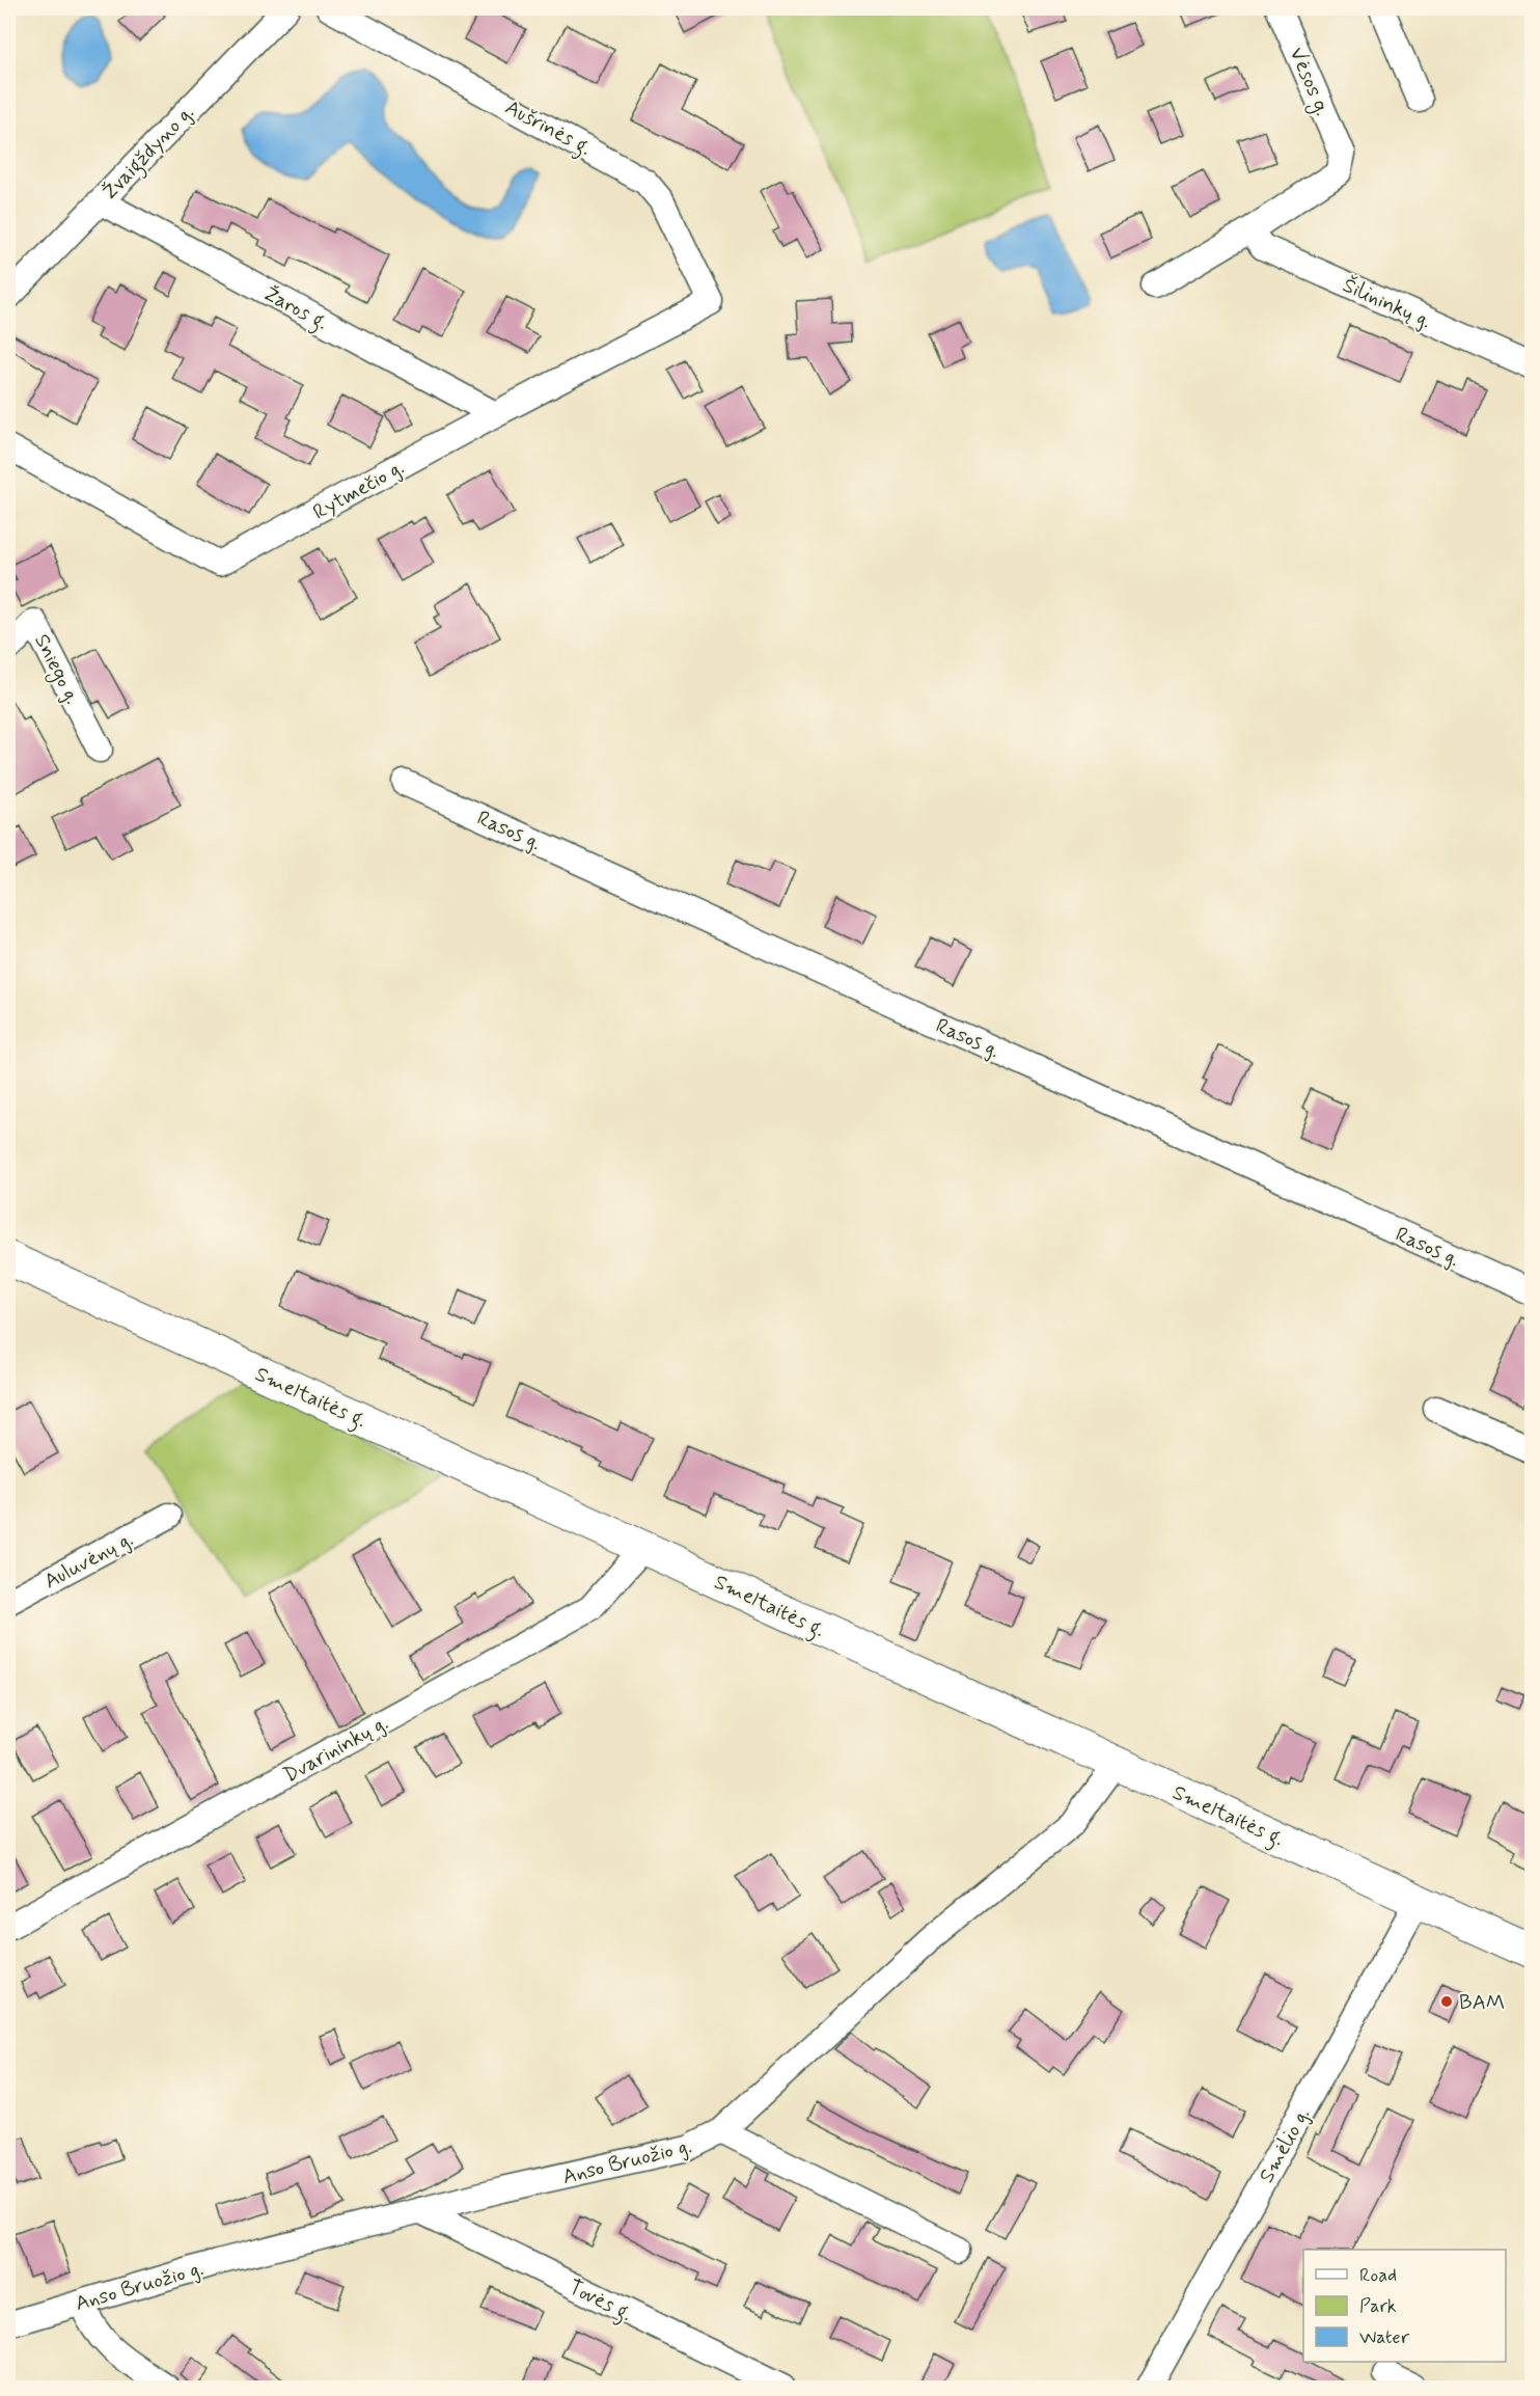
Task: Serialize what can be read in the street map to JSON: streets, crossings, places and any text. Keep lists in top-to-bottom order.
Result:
{
  "streets": {
    "main road": ["Smeltaitės g."],
    "street": [
      "Vėsos g.",
      "Aušrinės g.",
      "Žvaigždyno g.",
      "Šilininkų g.",
      "Žaros g.",
      "Rytmečio g.",
      "Sniego g.",
      "Rasos g.",
      "Auluvėnų g.",
      "Dvarininkų g.",
      "Smėlio g.",
      "Anso Bruožio g.",
      "Tovės g."
    ]
  },
  "crossings": [
    ["Vėsos g.", "Šilininkų g."],
    ["Aušrinės g.", "Rytmečio g."],
    ["Žvaigždyno g.", "Žaros g."],
    ["Žaros g.", "Rytmečio g."],
    ["Smeltaitės g.", "Dvarininkų g."],
    ["Smeltaitės g.", "Smėlio g."],
    ["Smeltaitės g.", "Anso Bruožio g."],
    ["Anso Bruožio g.", "Tovės g."]
  ],
  "places": ["BAM"],
  "legend": ["Road", "Park", "Water"]
}
